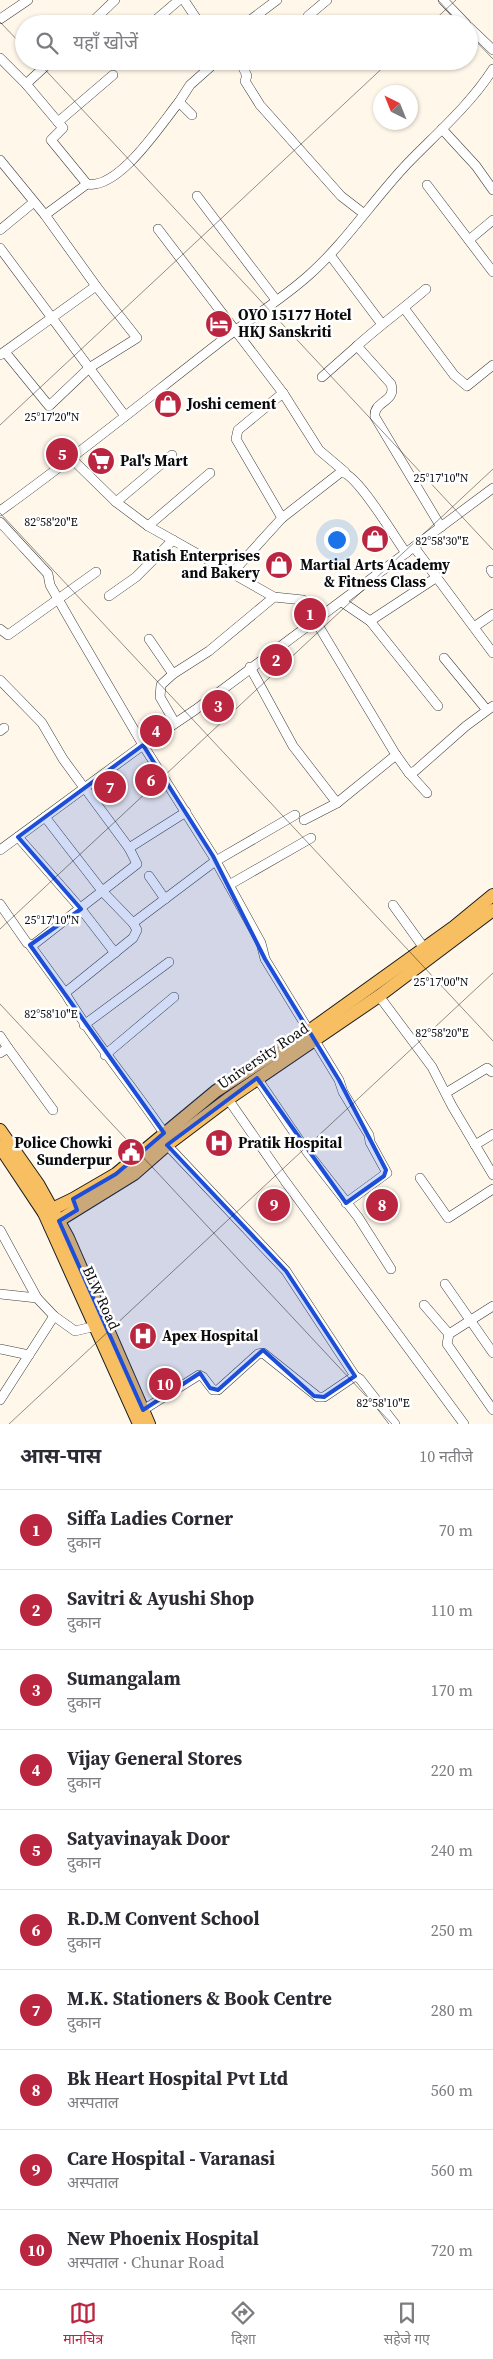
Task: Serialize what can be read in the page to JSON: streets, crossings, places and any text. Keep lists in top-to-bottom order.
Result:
{
  "streets": {
    "main road": ["University Road", "BLW Road"]
  },
  "places": {
    "hotel": ["OYO 15177 Hotel HKJ Sanskriti"],
    "shop": ["Joshi cement", "Martial Arts Academy & Fitness Class", "Ratish Enterprises and Bakery"],
    "supermarket": ["Pal's Mart"],
    "hospital": ["Pratik Hospital", "Apex Hospital"],
    "public building": ["Police Chowki Sunderpur"]
  },
  "north": "top left",
  "page": {
    "search": "यहाँ खोजें",
    "pins": [
      "5",
      "1",
      "2",
      "3",
      "4",
      "6",
      "7",
      "8",
      "9",
      "10"
    ],
    "heading": ["आस-पास", "10 नतीजे"],
    "list": [
      {
        "mark": "1",
        "name": "Siffa Ladies Corner",
        "note": "दुकान",
        "value": "70 m"
      },
      {
        "mark": "2",
        "name": "Savitri & Ayushi Shop",
        "note": "दुकान",
        "value": "110 m"
      },
      {
        "mark": "3",
        "name": "Sumangalam",
        "note": "दुकान",
        "value": "170 m"
      },
      {
        "mark": "4",
        "name": "Vijay General Stores",
        "note": "दुकान",
        "value": "220 m"
      },
      {
        "mark": "5",
        "name": "Satyavinayak Door",
        "note": "दुकान",
        "value": "240 m"
      },
      {
        "mark": "6",
        "name": "R.D.M Convent School",
        "note": "दुकान",
        "value": "250 m"
      },
      {
        "mark": "7",
        "name": "M.K. Stationers & Book Centre",
        "note": "दुकान",
        "value": "280 m"
      },
      {
        "mark": "8",
        "name": "Bk Heart Hospital Pvt Ltd",
        "note": "अस्पताल",
        "value": "560 m"
      },
      {
        "mark": "9",
        "name": "Care Hospital - Varanasi",
        "note": "अस्पताल",
        "value": "560 m"
      },
      {
        "mark": "10",
        "name": "New Phoenix Hospital",
        "note": "अस्पताल · Chunar Road",
        "value": "720 m"
      }
    ],
    "nav": ["मानचित्र", "दिशा", "सहेजे गए"]
  },
  "coordinates": [
    "25°17'20\"N",
    "25°17'10\"N",
    "82°58'20\"E",
    "82°58'30\"E",
    "25°17'00\"N",
    "82°58'10\"E"
  ]
}
